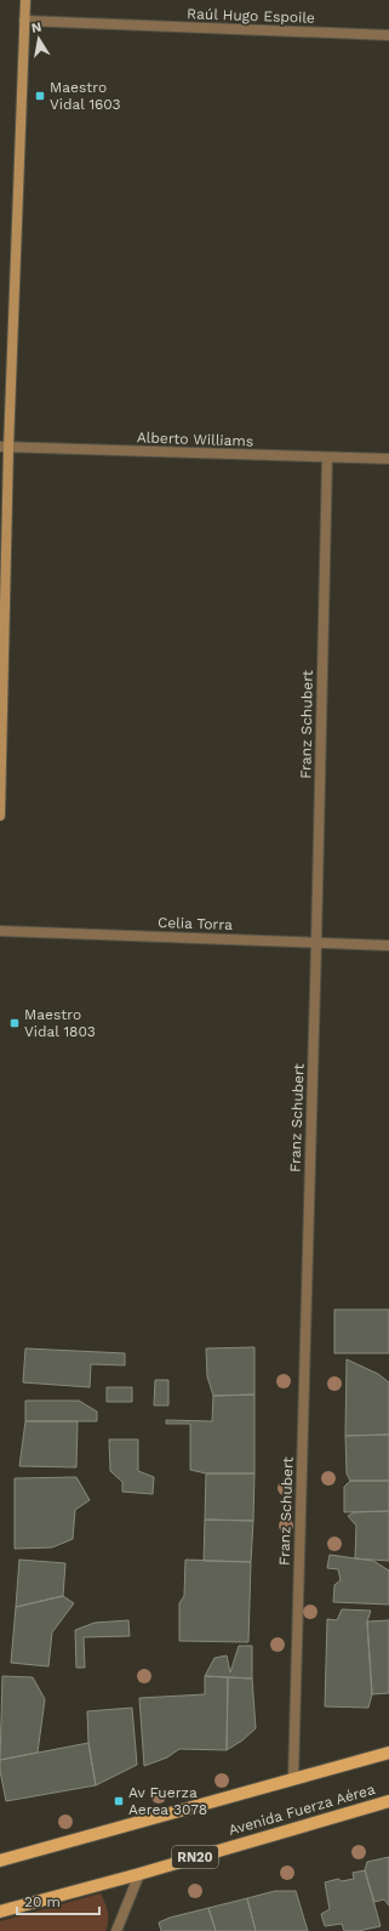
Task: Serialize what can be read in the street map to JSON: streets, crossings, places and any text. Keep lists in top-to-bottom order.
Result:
{
  "streets": {
    "main road": ["Avenida Fuerza Aérea", "RN20"],
    "street": [
      "Raúl Hugo Espoile",
      "Alberto Williams",
      "Franz Schubert",
      "Celia Torra"
    ]
  },
  "crossings": [
    ["Alberto Williams", "Franz Schubert"],
    ["Franz Schubert", "Celia Torra"]
  ],
  "places": {
    "transit": ["Maestro Vidal 1603", "Maestro Vidal 1803", "Av Fuerza Aerea 3078"]
  },
  "scale_bar": "20 m",
  "north": "top"
}
